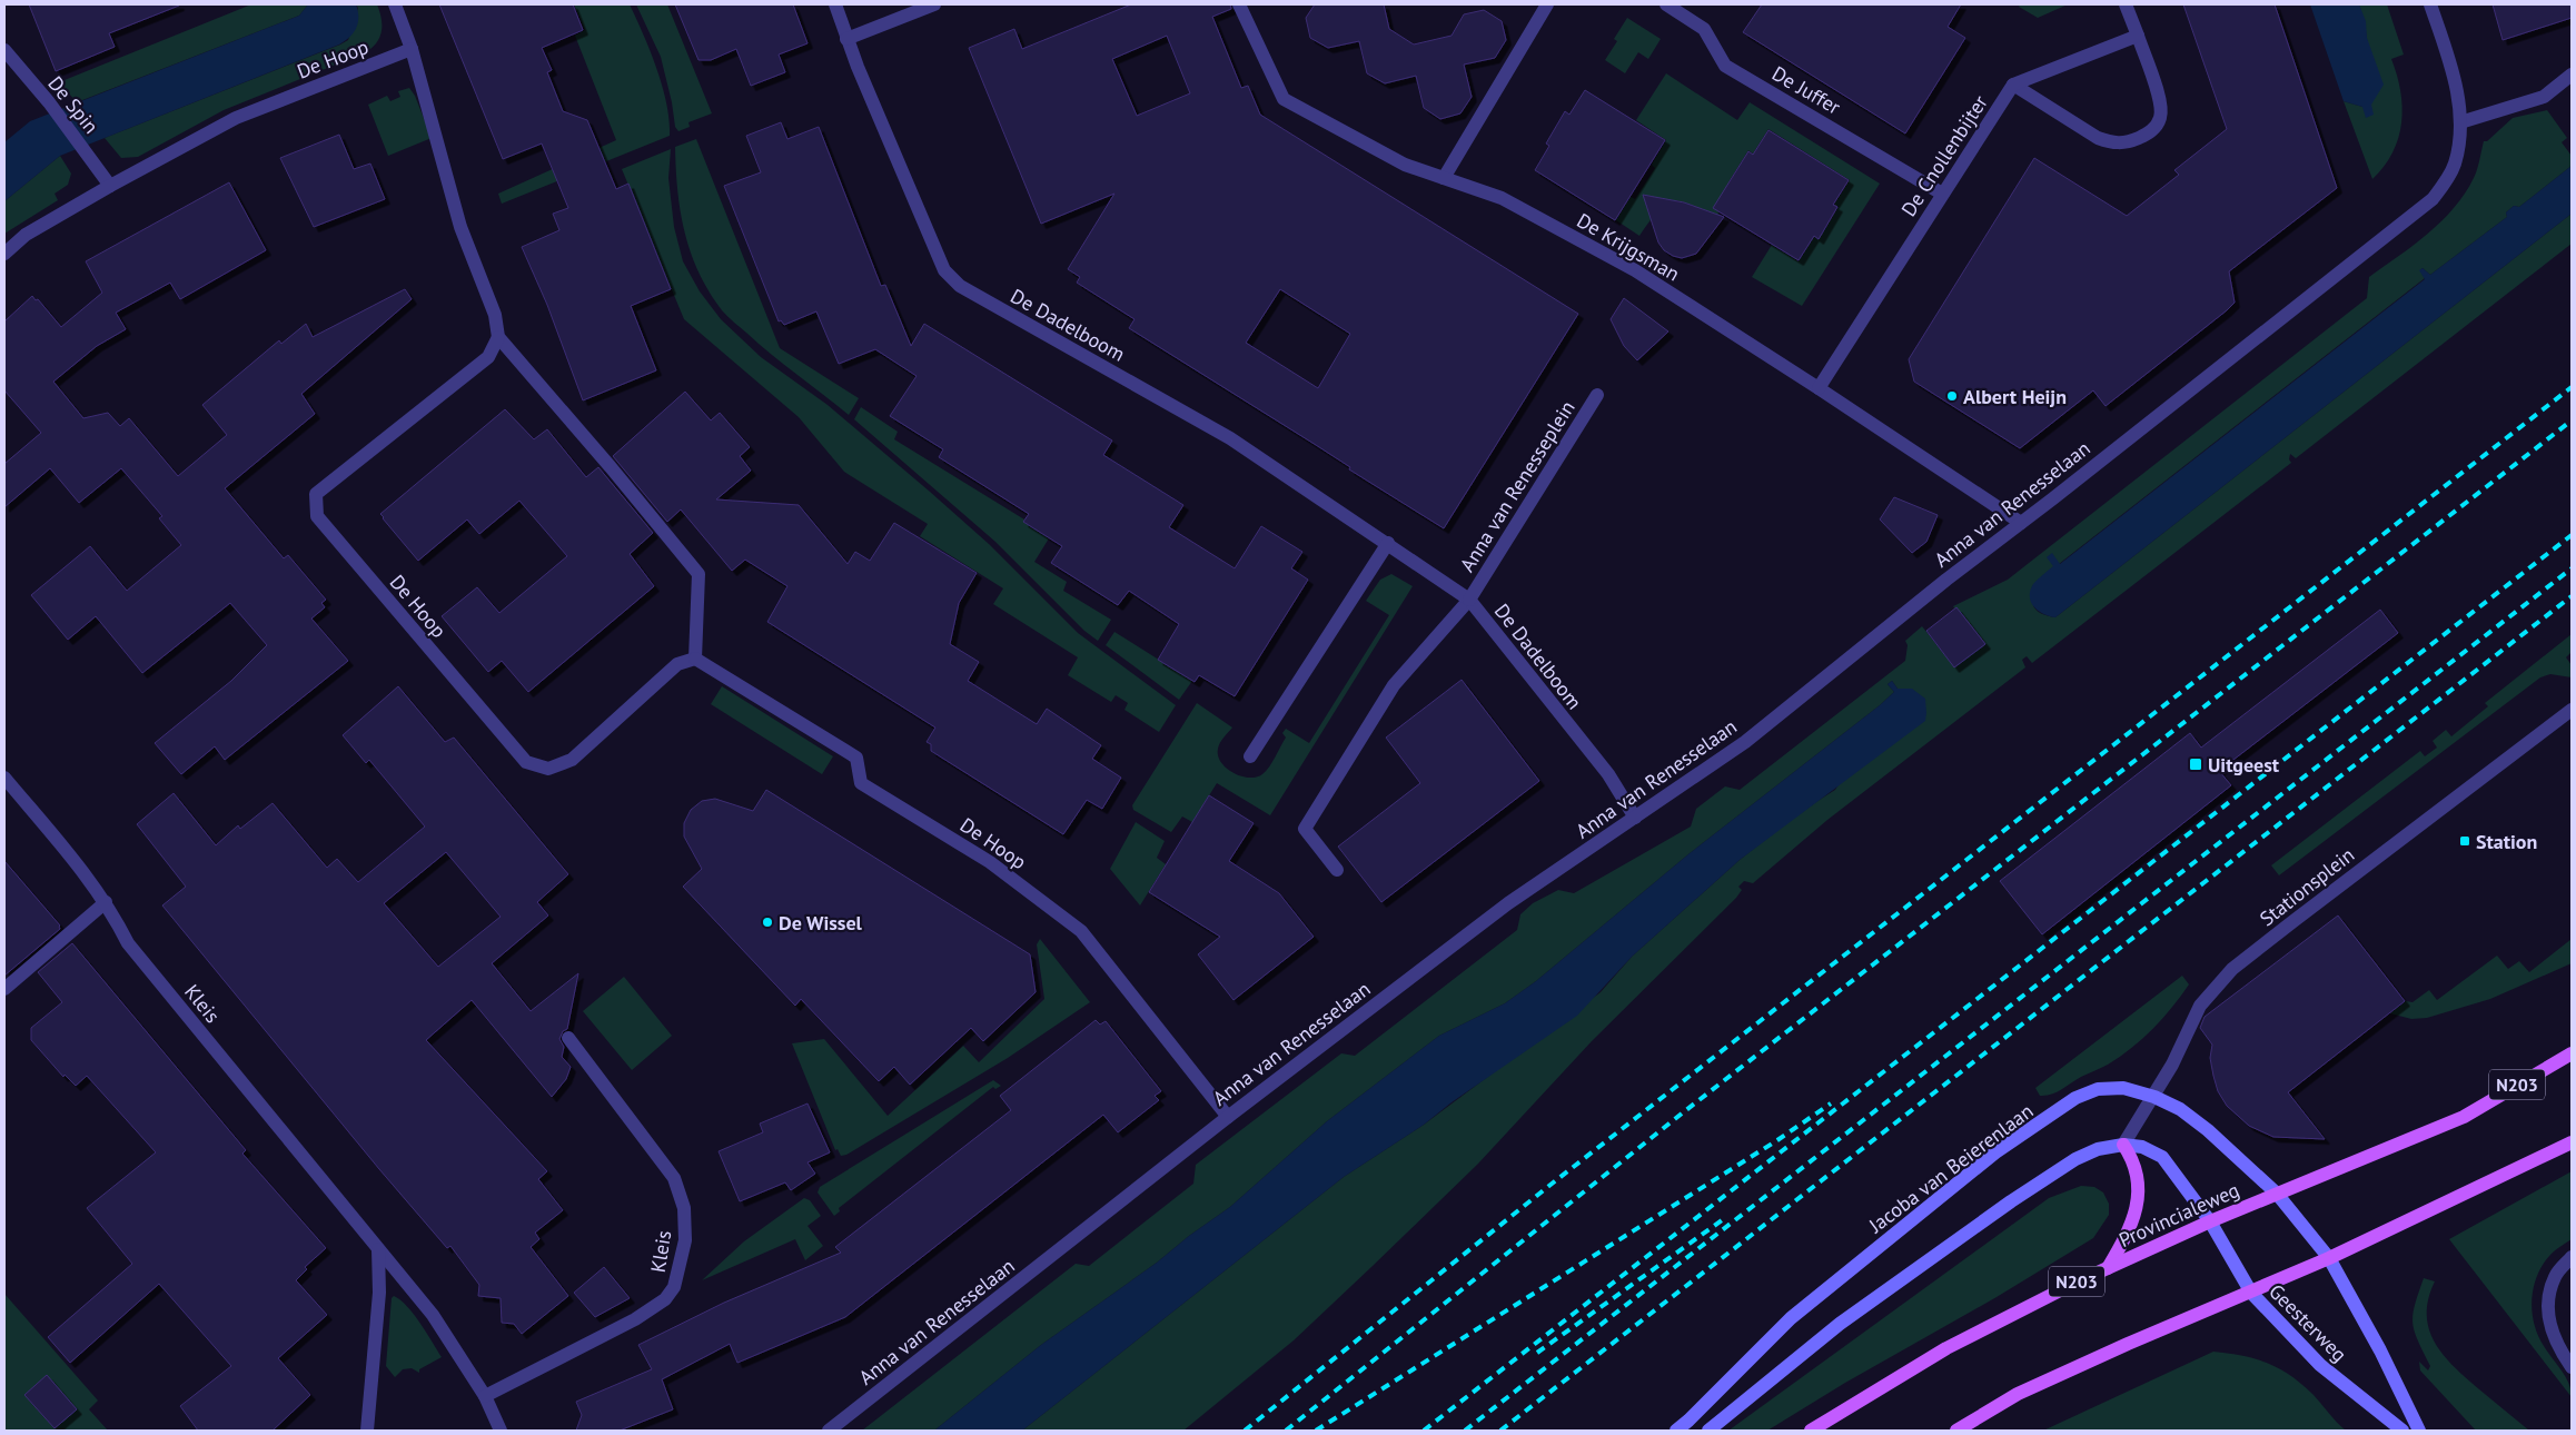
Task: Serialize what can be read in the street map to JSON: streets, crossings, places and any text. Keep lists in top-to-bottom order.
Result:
{
  "streets": {
    "main road": [
      "N203",
      "Jacoba van Beierenlaan",
      "Provincialeweg",
      "Geesterweg"
    ],
    "street": [
      "De Hoop",
      "De Juffer",
      "De Spin",
      "De Cnollenbijter",
      "De Krijgsman",
      "De Dadelboom",
      "Anna van Renesseplein",
      "Anna van Renesselaan",
      "Stationsplein",
      "Kleis"
    ]
  },
  "crossings": [
    ["De Hoop", "De Spin"],
    ["De Hoop", "Anna van Renesselaan"],
    ["De Juffer", "De Cnollenbijter"],
    ["De Cnollenbijter", "De Krijgsman"],
    ["De Krijgsman", "Anna van Renesselaan"],
    ["De Dadelboom", "Anna van Renesseplein"],
    ["De Dadelboom", "Anna van Renesselaan"],
    ["Stationsplein", "Jacoba van Beierenlaan"],
    ["Jacoba van Beierenlaan", "Provincialeweg"],
    ["Jacoba van Beierenlaan", "Geesterweg"],
    ["Provincialeweg", "Geesterweg"]
  ],
  "places": {
    "other": ["Albert Heijn", "De Wissel"],
    "transit": ["Uitgeest", "Station"]
  }
}
